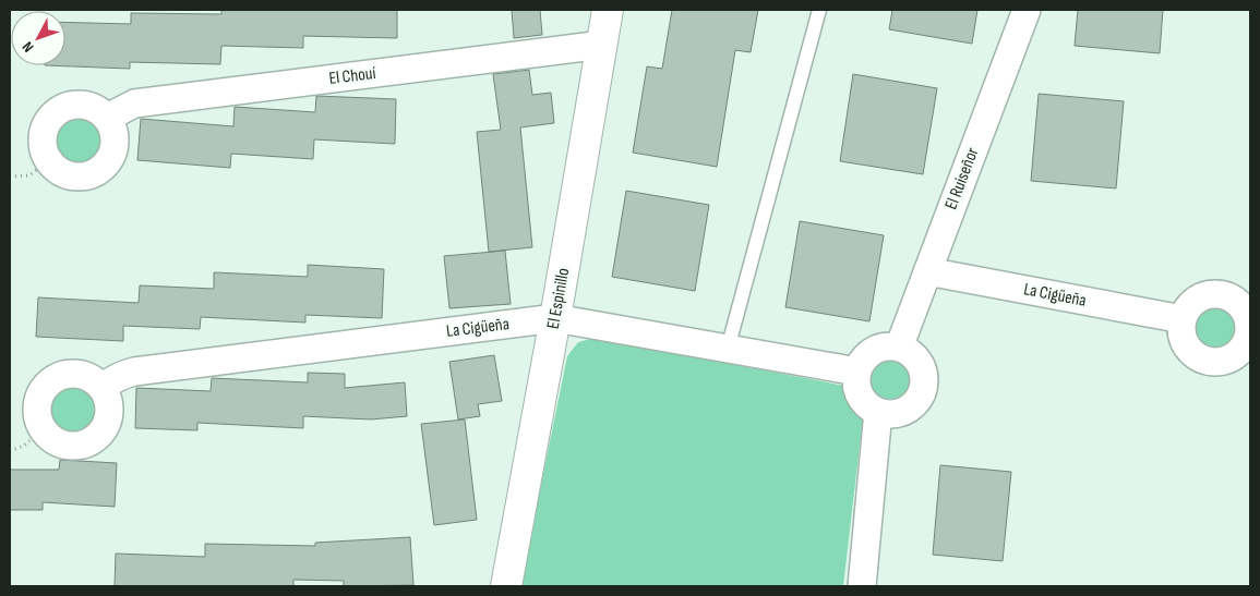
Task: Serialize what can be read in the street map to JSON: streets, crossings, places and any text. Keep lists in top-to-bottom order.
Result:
{
  "streets": {
    "street": [
      "El Chouí",
      "El Ruiseñor",
      "La Cigüeña",
      "El Espinillo"
    ]
  },
  "crossings": [
    ["El Chouí", "El Espinillo"],
    ["El Ruiseñor", "La Cigüeña"],
    ["La Cigüeña", "El Espinillo"]
  ],
  "north": "bottom left"
}
